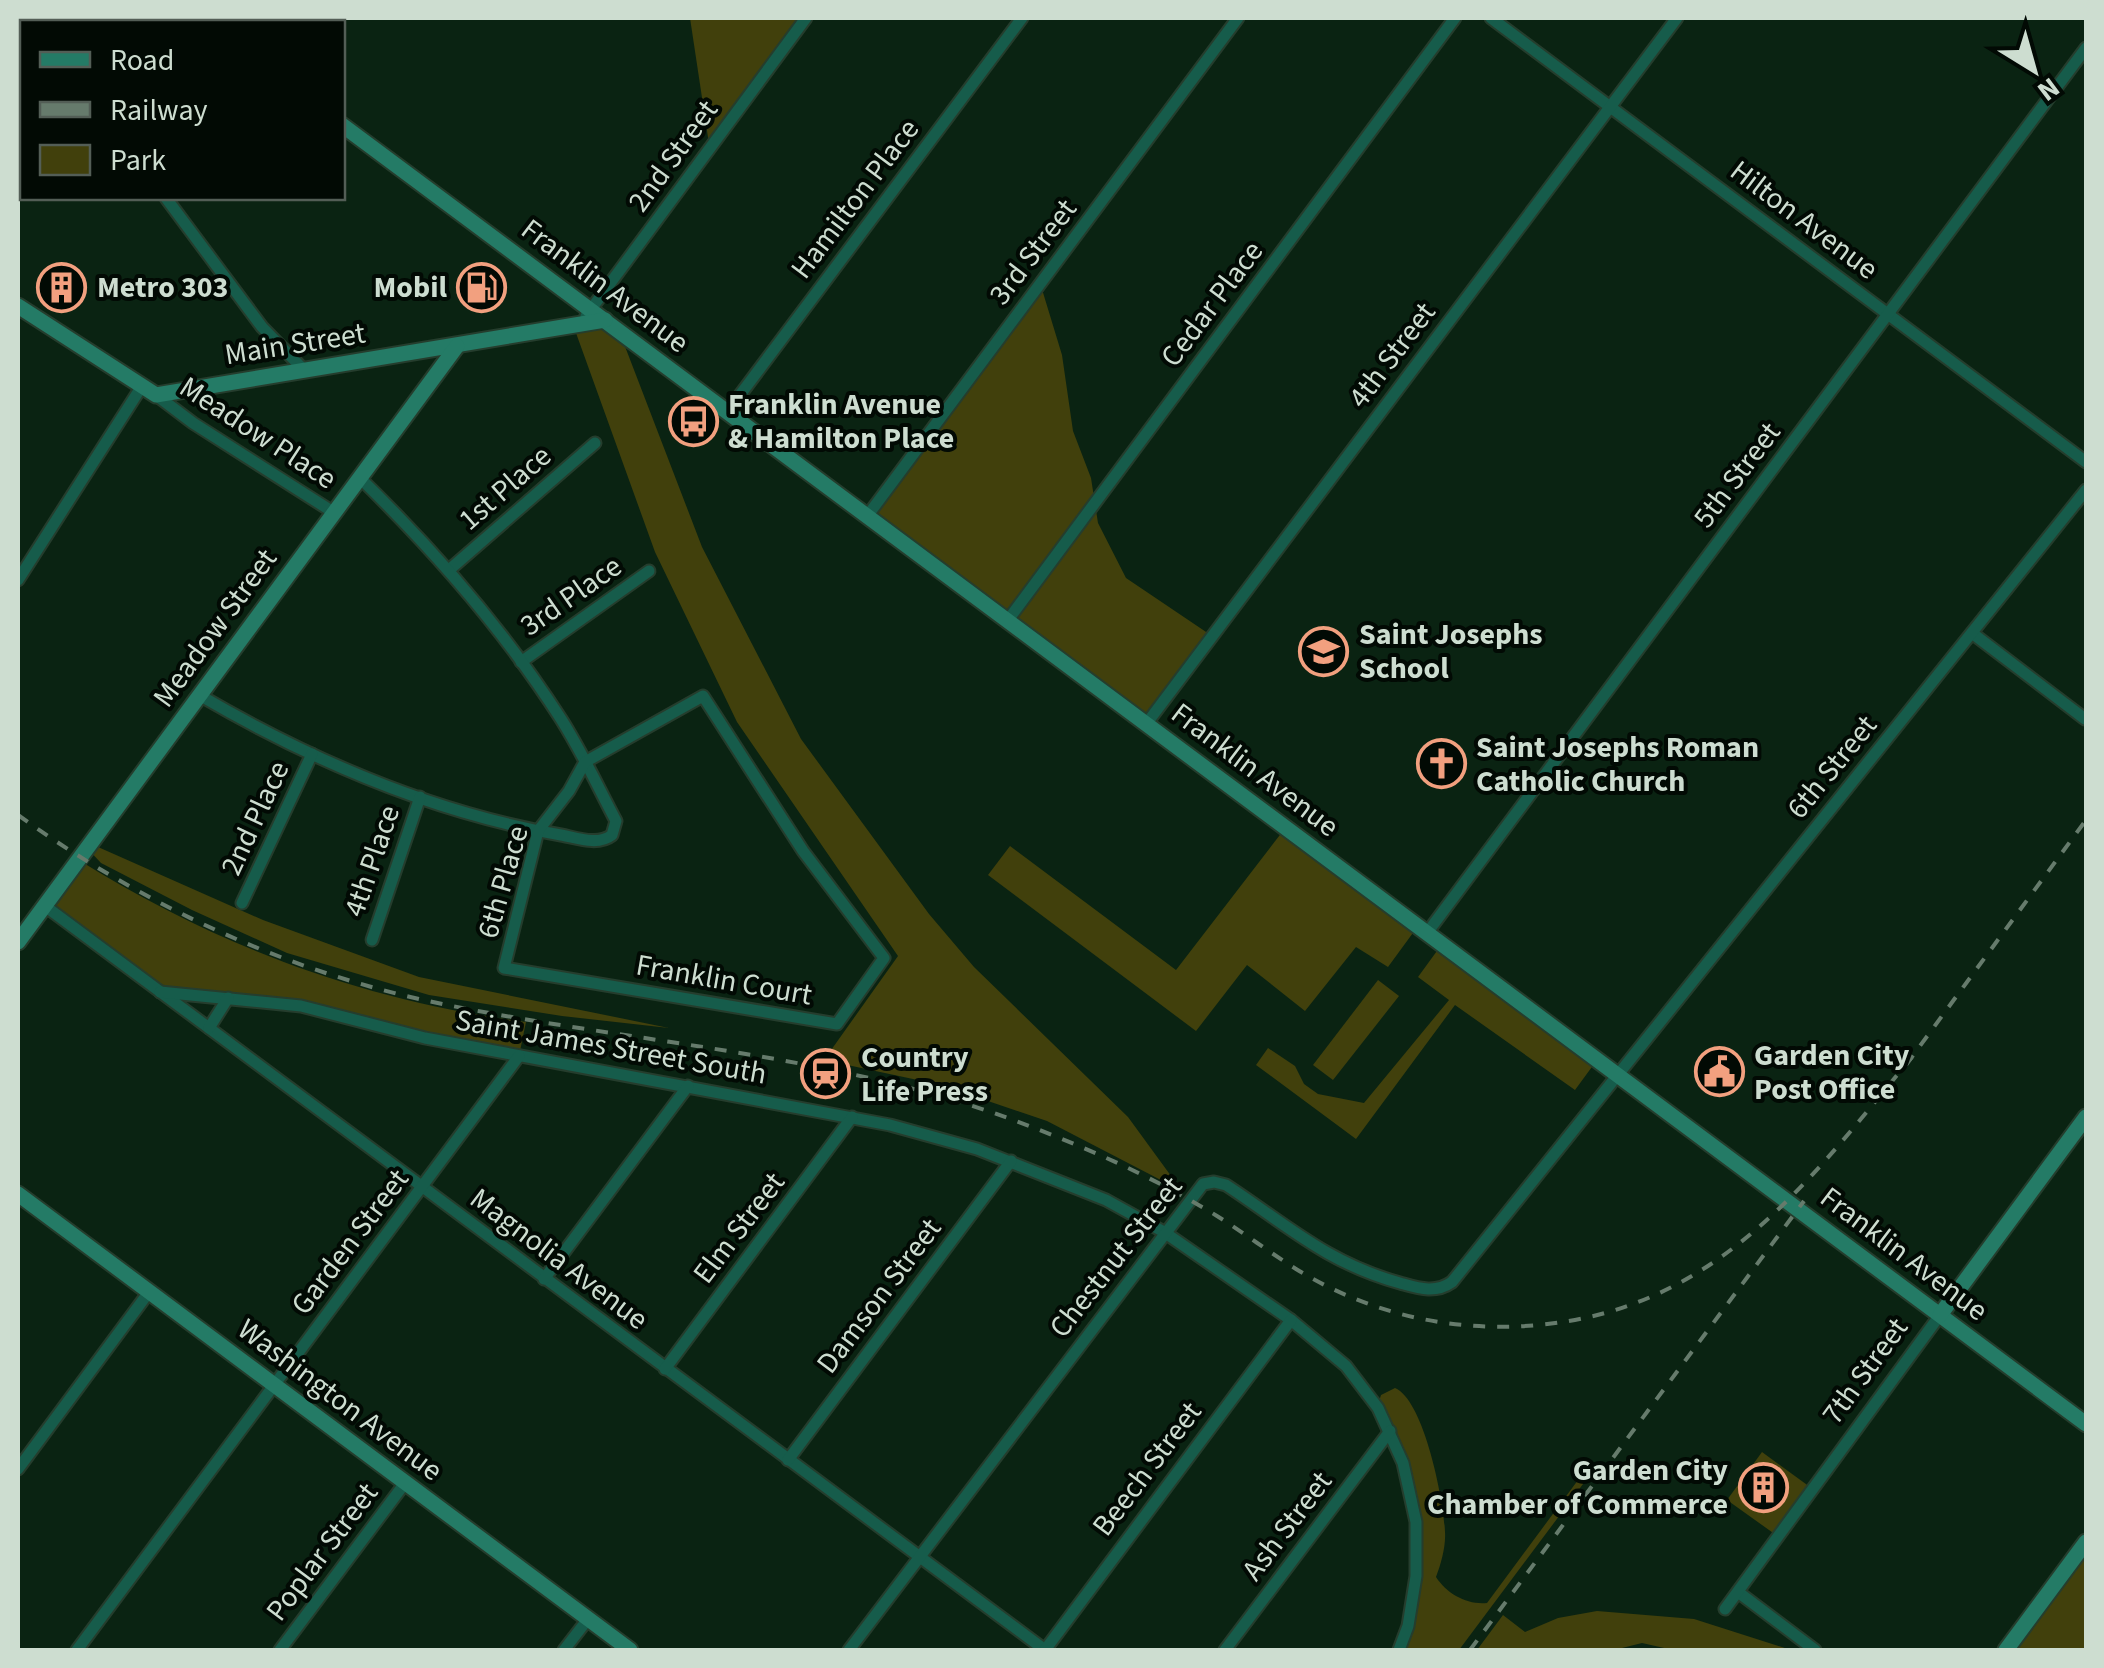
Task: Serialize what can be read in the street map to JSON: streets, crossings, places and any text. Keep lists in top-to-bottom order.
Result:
{
  "streets": {
    "main road": [
      "Franklin Avenue",
      "Main Street",
      "Meadow Street",
      "7th Street",
      "Washington Avenue"
    ],
    "street": [
      "2nd Street",
      "Hamilton Place",
      "Hilton Avenue",
      "3rd Street",
      "Cedar Place",
      "4th Street",
      "Meadow Place",
      "5th Street",
      "1st Place",
      "3rd Place",
      "6th Street",
      "2nd Place",
      "4th Place",
      "6th Place",
      "Franklin Court",
      "Saint James Street South",
      "Elm Street",
      "Garden Street",
      "Chestnut Street",
      "Magnolia Avenue",
      "Damson Street",
      "Beech Street",
      "Ash Street",
      "Poplar Street"
    ]
  },
  "crossings": [
    ["2nd Street", "Franklin Avenue"],
    ["2nd Street", "Main Street"],
    ["Hamilton Place", "Franklin Avenue"],
    ["Hilton Avenue", "4th Street"],
    ["Hilton Avenue", "5th Street"],
    ["3rd Street", "Franklin Avenue"],
    ["Franklin Avenue", "Cedar Place"],
    ["Franklin Avenue", "Main Street"],
    ["Franklin Avenue", "4th Street"],
    ["Franklin Avenue", "5th Street"],
    ["Franklin Avenue", "6th Street"],
    ["Franklin Avenue", "Chestnut Street"],
    ["Franklin Avenue", "7th Street"],
    ["Main Street", "Meadow Place"],
    ["Main Street", "Meadow Street"],
    ["Meadow Place", "Meadow Street"],
    ["Meadow Street", "Magnolia Avenue"],
    ["6th Street", "Chestnut Street"],
    ["6th Place", "Franklin Court"],
    ["Saint James Street South", "Elm Street"],
    ["Saint James Street South", "Garden Street"],
    ["Saint James Street South", "Chestnut Street"],
    ["Saint James Street South", "Magnolia Avenue"],
    ["Saint James Street South", "Damson Street"],
    ["Saint James Street South", "Beech Street"],
    ["Saint James Street South", "Ash Street"],
    ["Elm Street", "Magnolia Avenue"],
    ["Garden Street", "Magnolia Avenue"],
    ["Garden Street", "Washington Avenue"],
    ["Chestnut Street", "Magnolia Avenue"],
    ["Magnolia Avenue", "Damson Street"],
    ["Magnolia Avenue", "Beech Street"],
    ["Washington Avenue", "Poplar Street"]
  ],
  "places": {
    "building": ["Metro 303", "Garden City Chamber of Commerce"],
    "fuel station": ["Mobil"],
    "bus stop": ["Franklin Avenue & Hamilton Place"],
    "school or university": ["Saint Josephs School"],
    "church": ["Saint Josephs Roman Catholic Church"],
    "public building": ["Garden City Post Office"],
    "station": ["Country Life Press"]
  },
  "legend": ["Road", "Railway", "Park"],
  "north": "bottom right"
}
